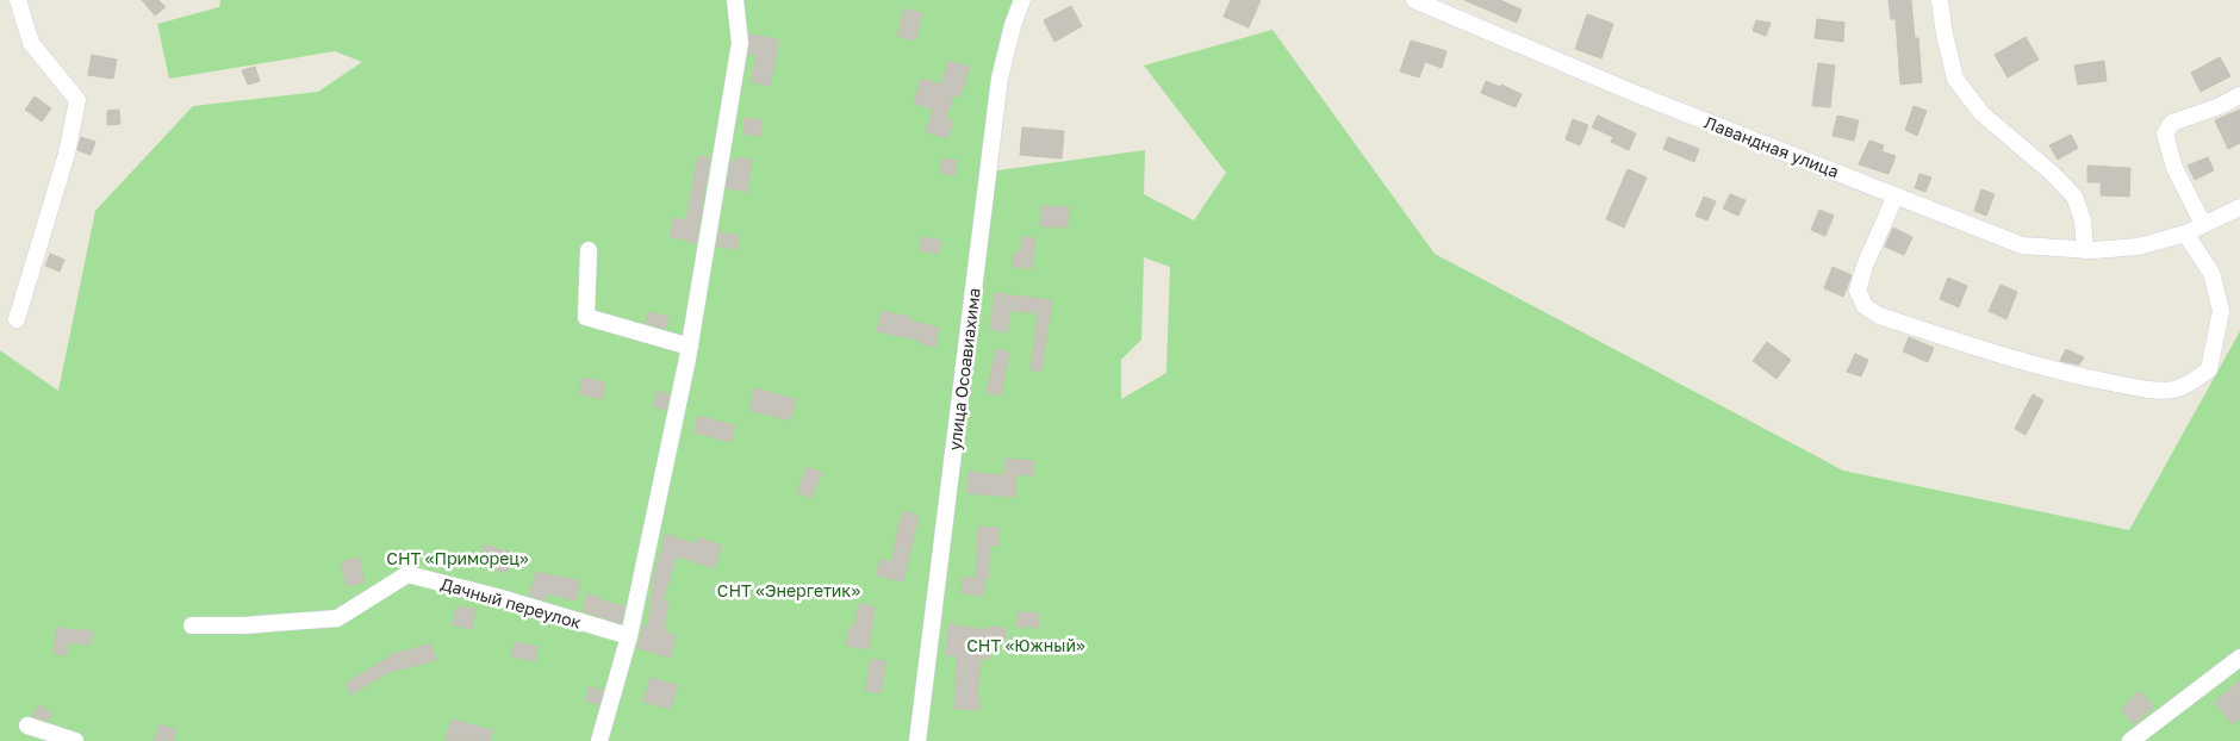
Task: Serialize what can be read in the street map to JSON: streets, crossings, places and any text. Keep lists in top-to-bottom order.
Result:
{
  "streets": {
    "street": ["Лавандная улица", "улица Осоавиахима", "Дачный переулок"]
  },
  "parks": ["СНТ «Приморец»", "СНТ «Энергетик»", "СНТ «Южный»"]
}
